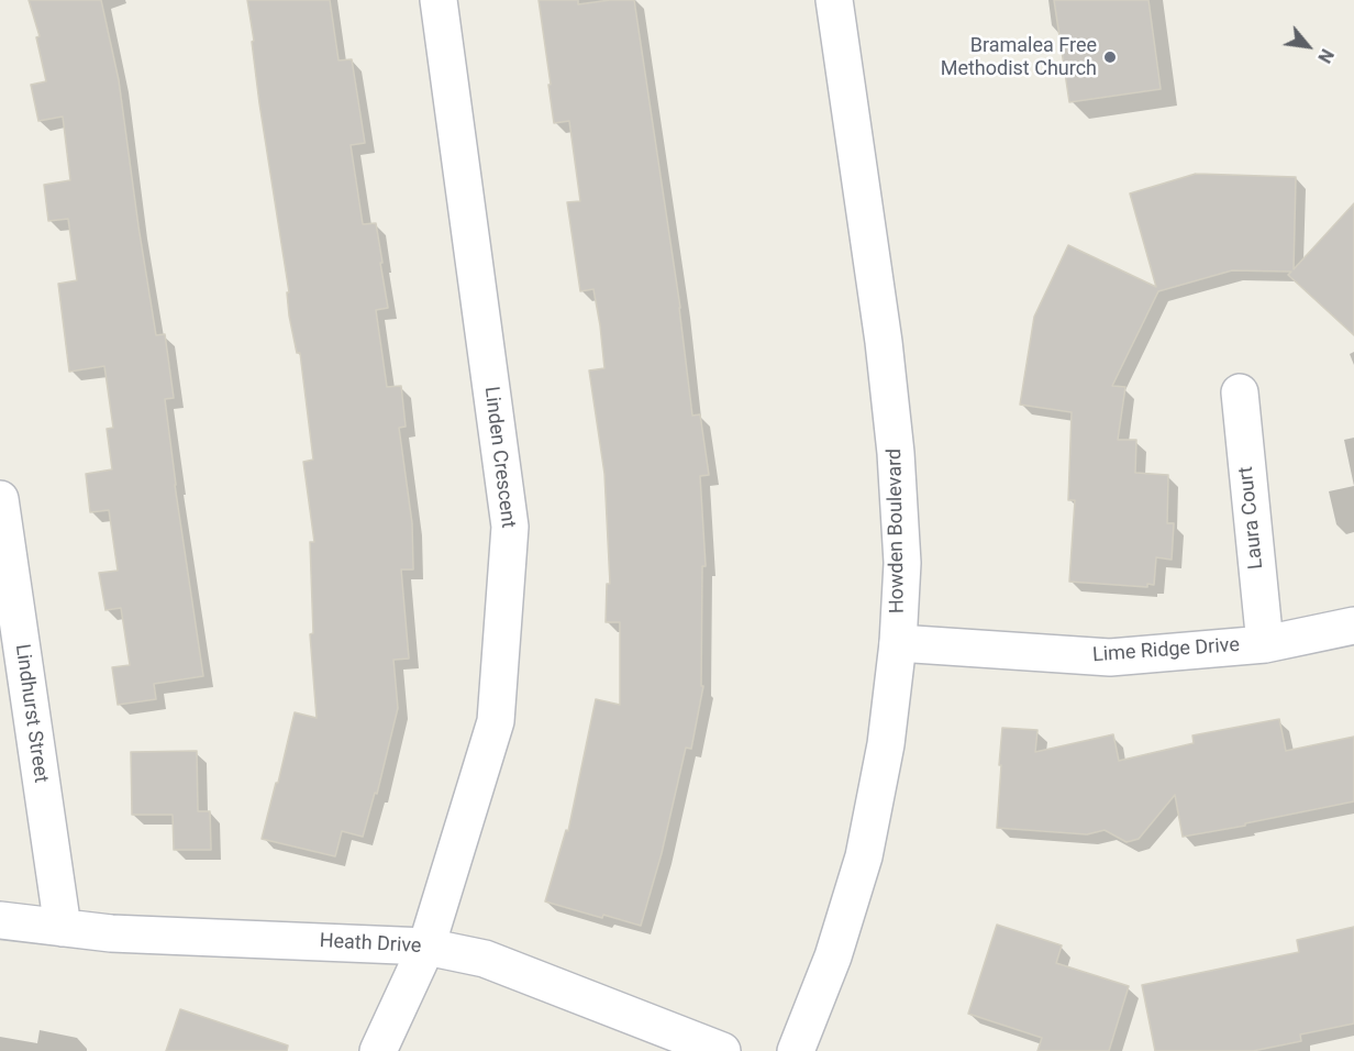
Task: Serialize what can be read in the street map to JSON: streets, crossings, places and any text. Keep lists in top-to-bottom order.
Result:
{
  "streets": {
    "street": [
      "Linden Crescent",
      "Laura Court",
      "Howden Boulevard",
      "Lime Ridge Drive",
      "Lindhurst Street",
      "Heath Drive"
    ]
  },
  "crossings": [
    ["Linden Crescent", "Heath Drive"],
    ["Laura Court", "Lime Ridge Drive"],
    ["Howden Boulevard", "Lime Ridge Drive"],
    ["Lindhurst Street", "Heath Drive"]
  ],
  "places": ["Bramalea Free Methodist Church"],
  "north": "bottom right"
}
